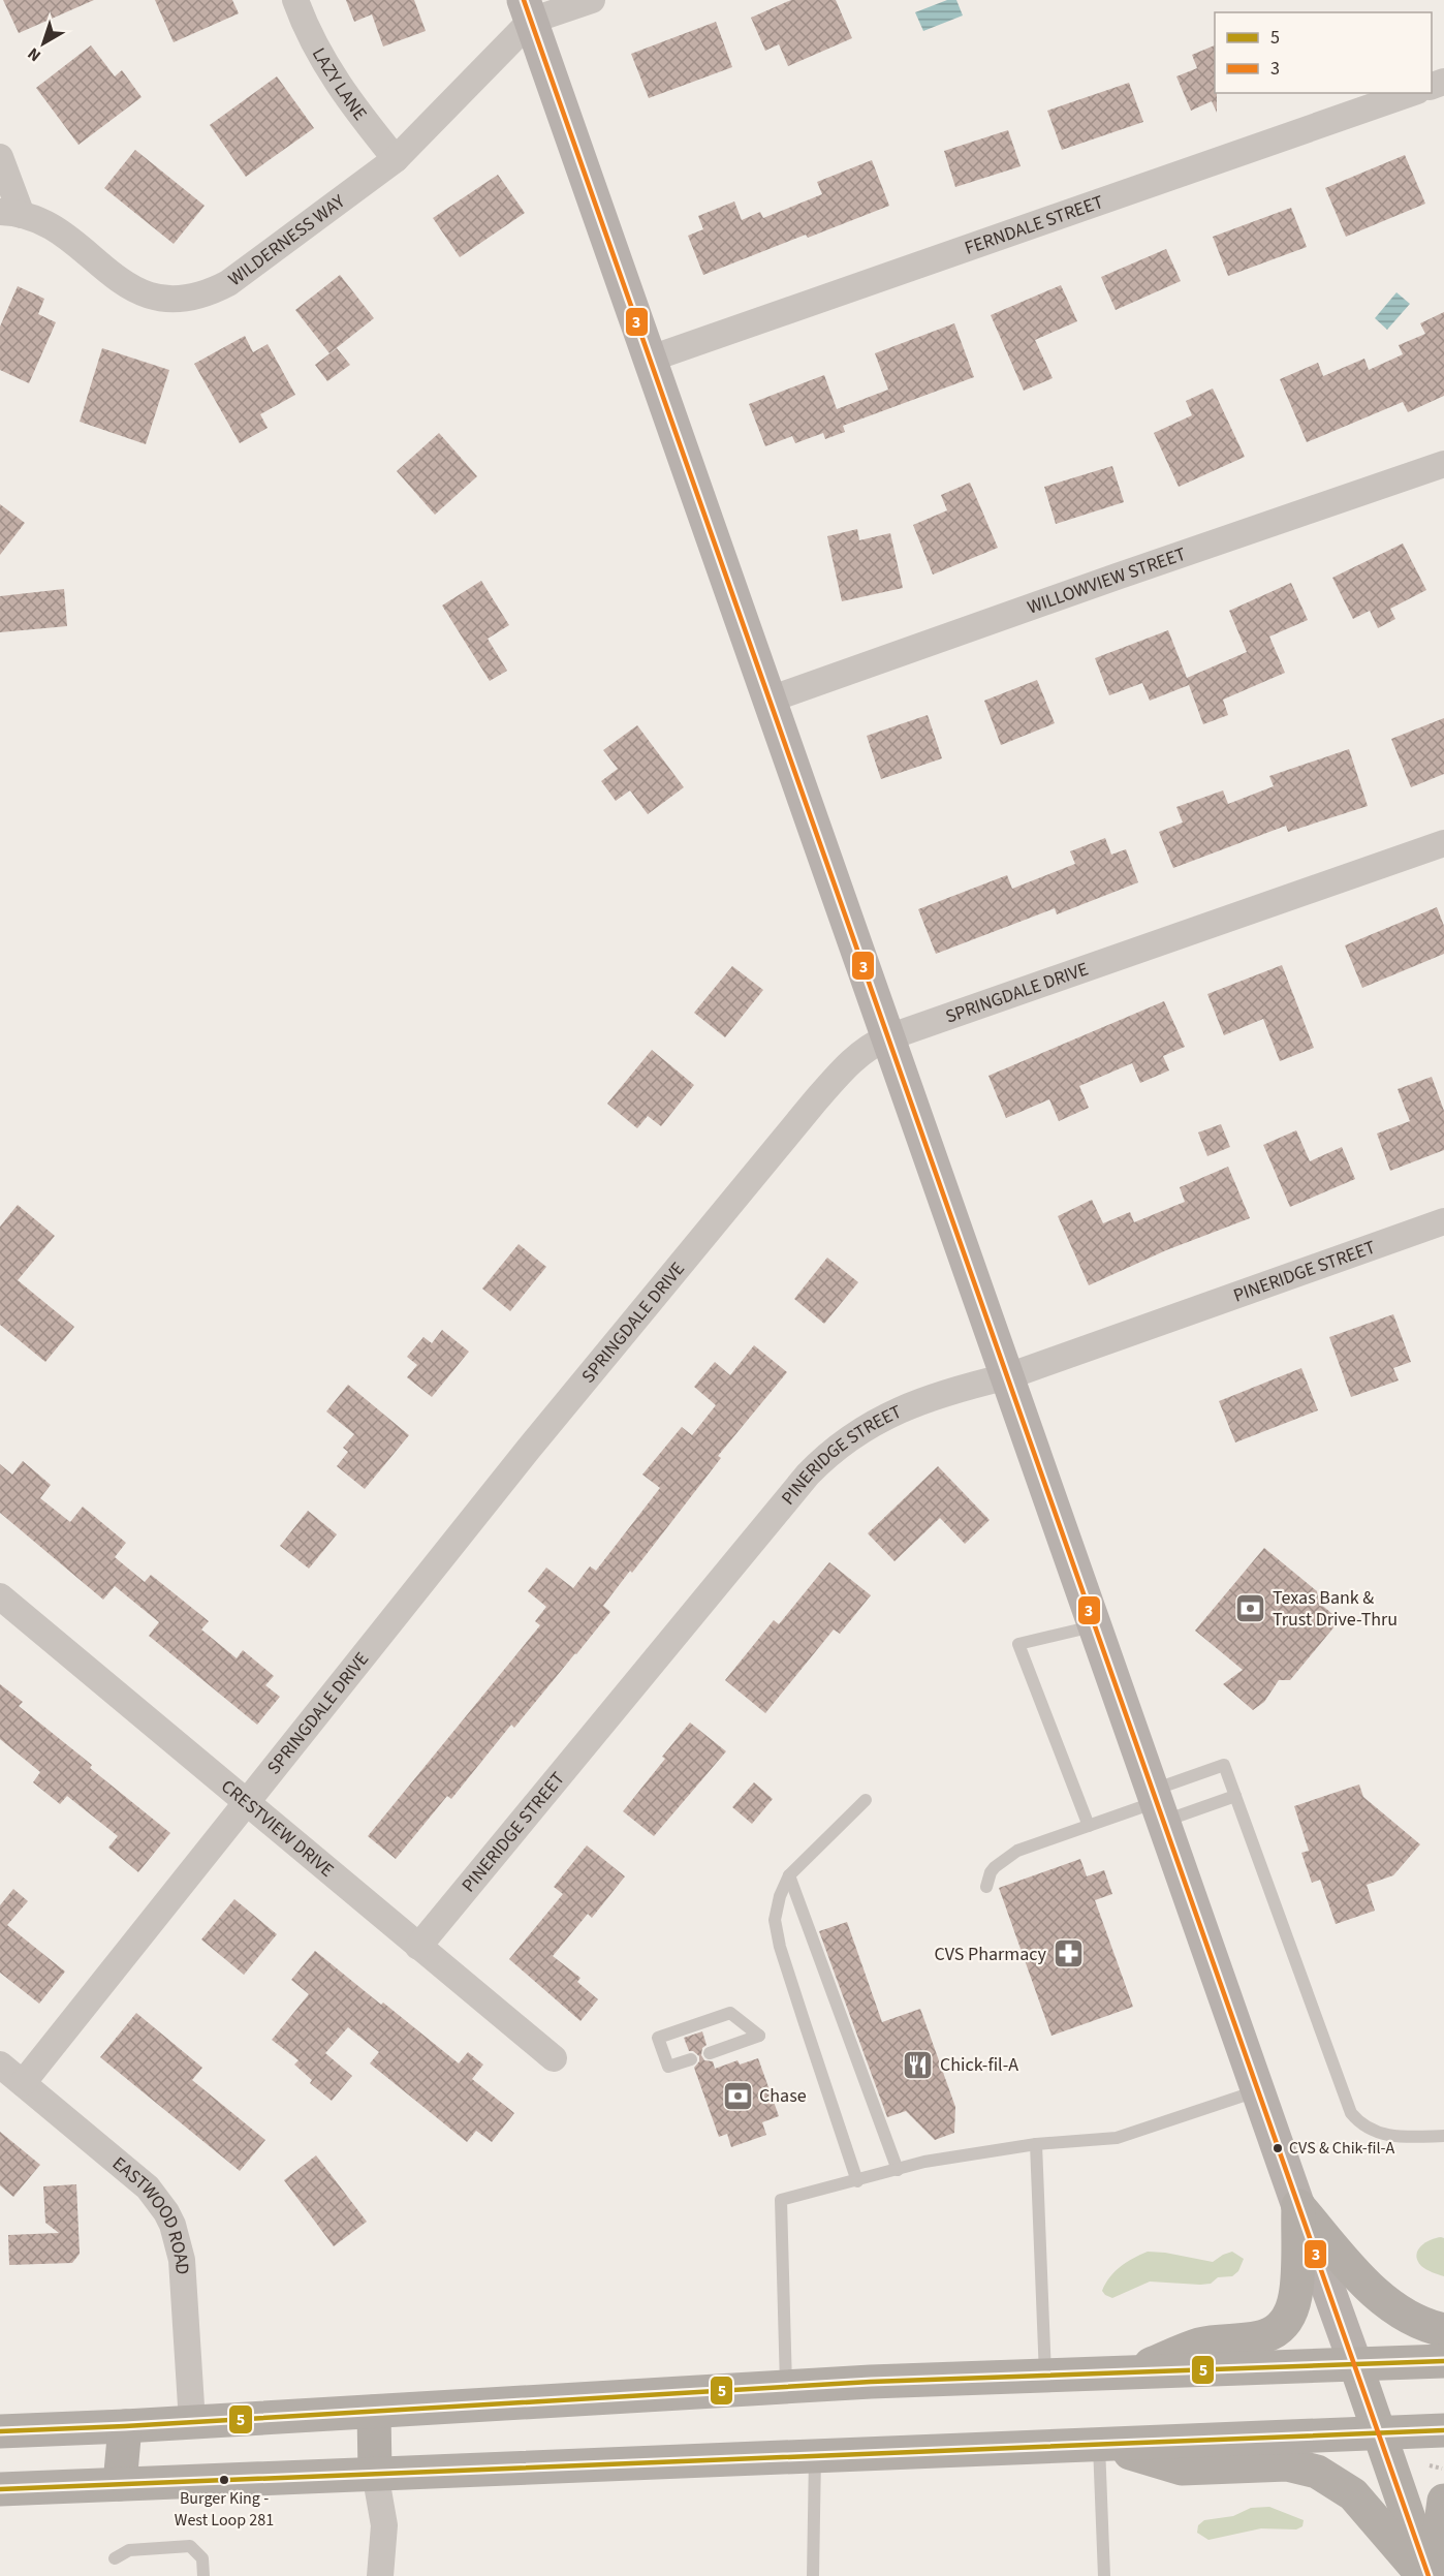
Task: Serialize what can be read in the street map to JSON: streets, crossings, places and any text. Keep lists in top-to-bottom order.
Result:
{
  "streets": {
    "street": [
      "LAZY LANE",
      "FERNDALE STREET",
      "WILDERNESS WAY",
      "WILLOWVIEW STREET",
      "SPRINGDALE DRIVE",
      "PINERIDGE STREET",
      "CRESTVIEW DRIVE",
      "EASTWOOD ROAD"
    ]
  },
  "crossings": [
    ["LAZY LANE", "WILDERNESS WAY"],
    ["SPRINGDALE DRIVE", "CRESTVIEW DRIVE"],
    ["SPRINGDALE DRIVE", "EASTWOOD ROAD"],
    ["PINERIDGE STREET", "CRESTVIEW DRIVE"]
  ],
  "places": {
    "bank": ["Texas Bank & Trust Drive-Thru", "Chase"],
    "pharmacy": ["CVS Pharmacy"],
    "restaurant": ["Chick-fil-A"],
    "other": ["CVS & Chik-fil-A", "Burger King - West Loop 281"]
  },
  "lines": ["transit line 3", "transit line 5"],
  "legend": ["5", "3"],
  "north": "bottom left"
}
